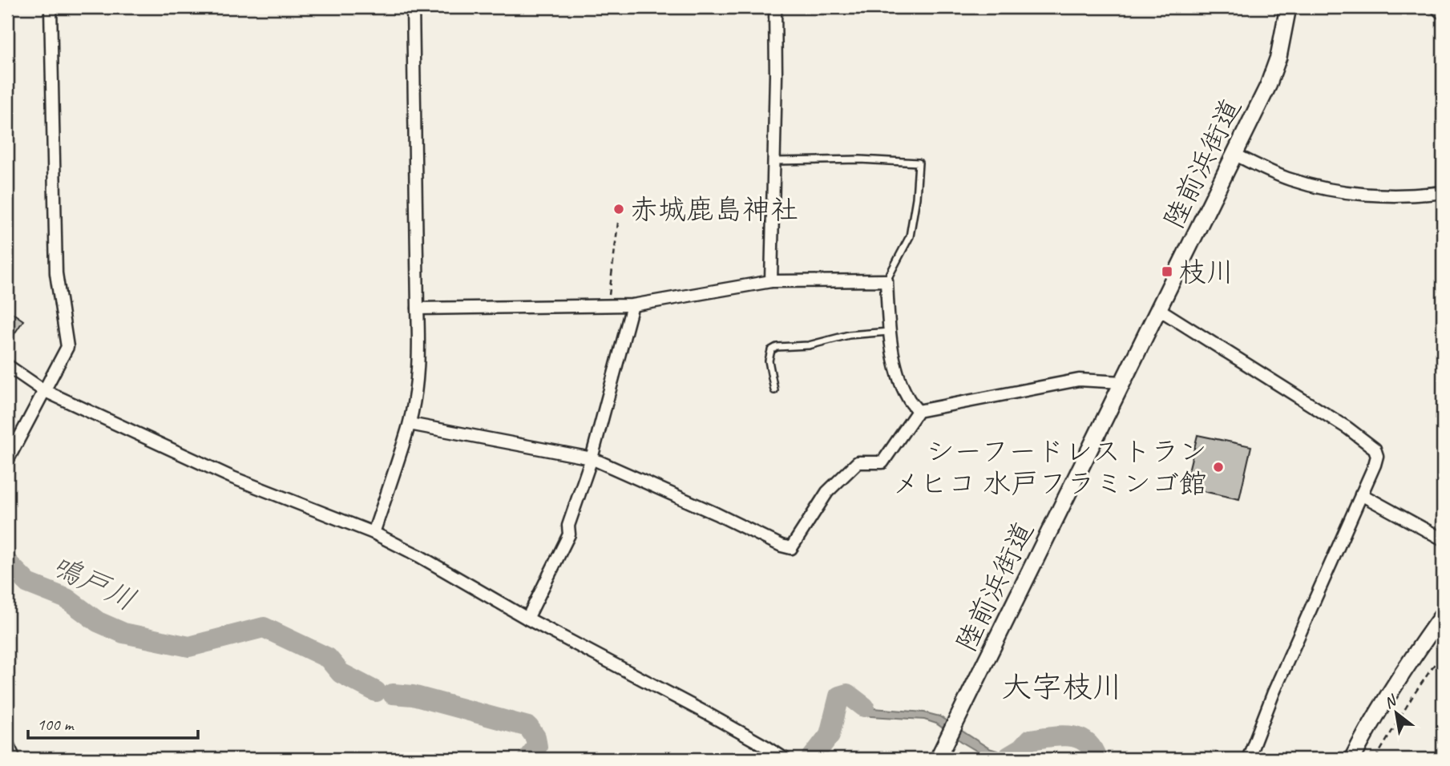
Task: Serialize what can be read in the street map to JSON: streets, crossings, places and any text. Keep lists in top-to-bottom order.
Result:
{
  "streets": {
    "main road": ["陸前浜街道"]
  },
  "districts": ["大字枝川"],
  "water": ["鳴戸川"],
  "places": {
    "other": ["赤城鹿島神社", "シーフードレストラン メヒコ 水戸フラミンゴ館"],
    "transit": ["枝川"]
  },
  "scale_bar": "100 m",
  "north": "top left"
}
